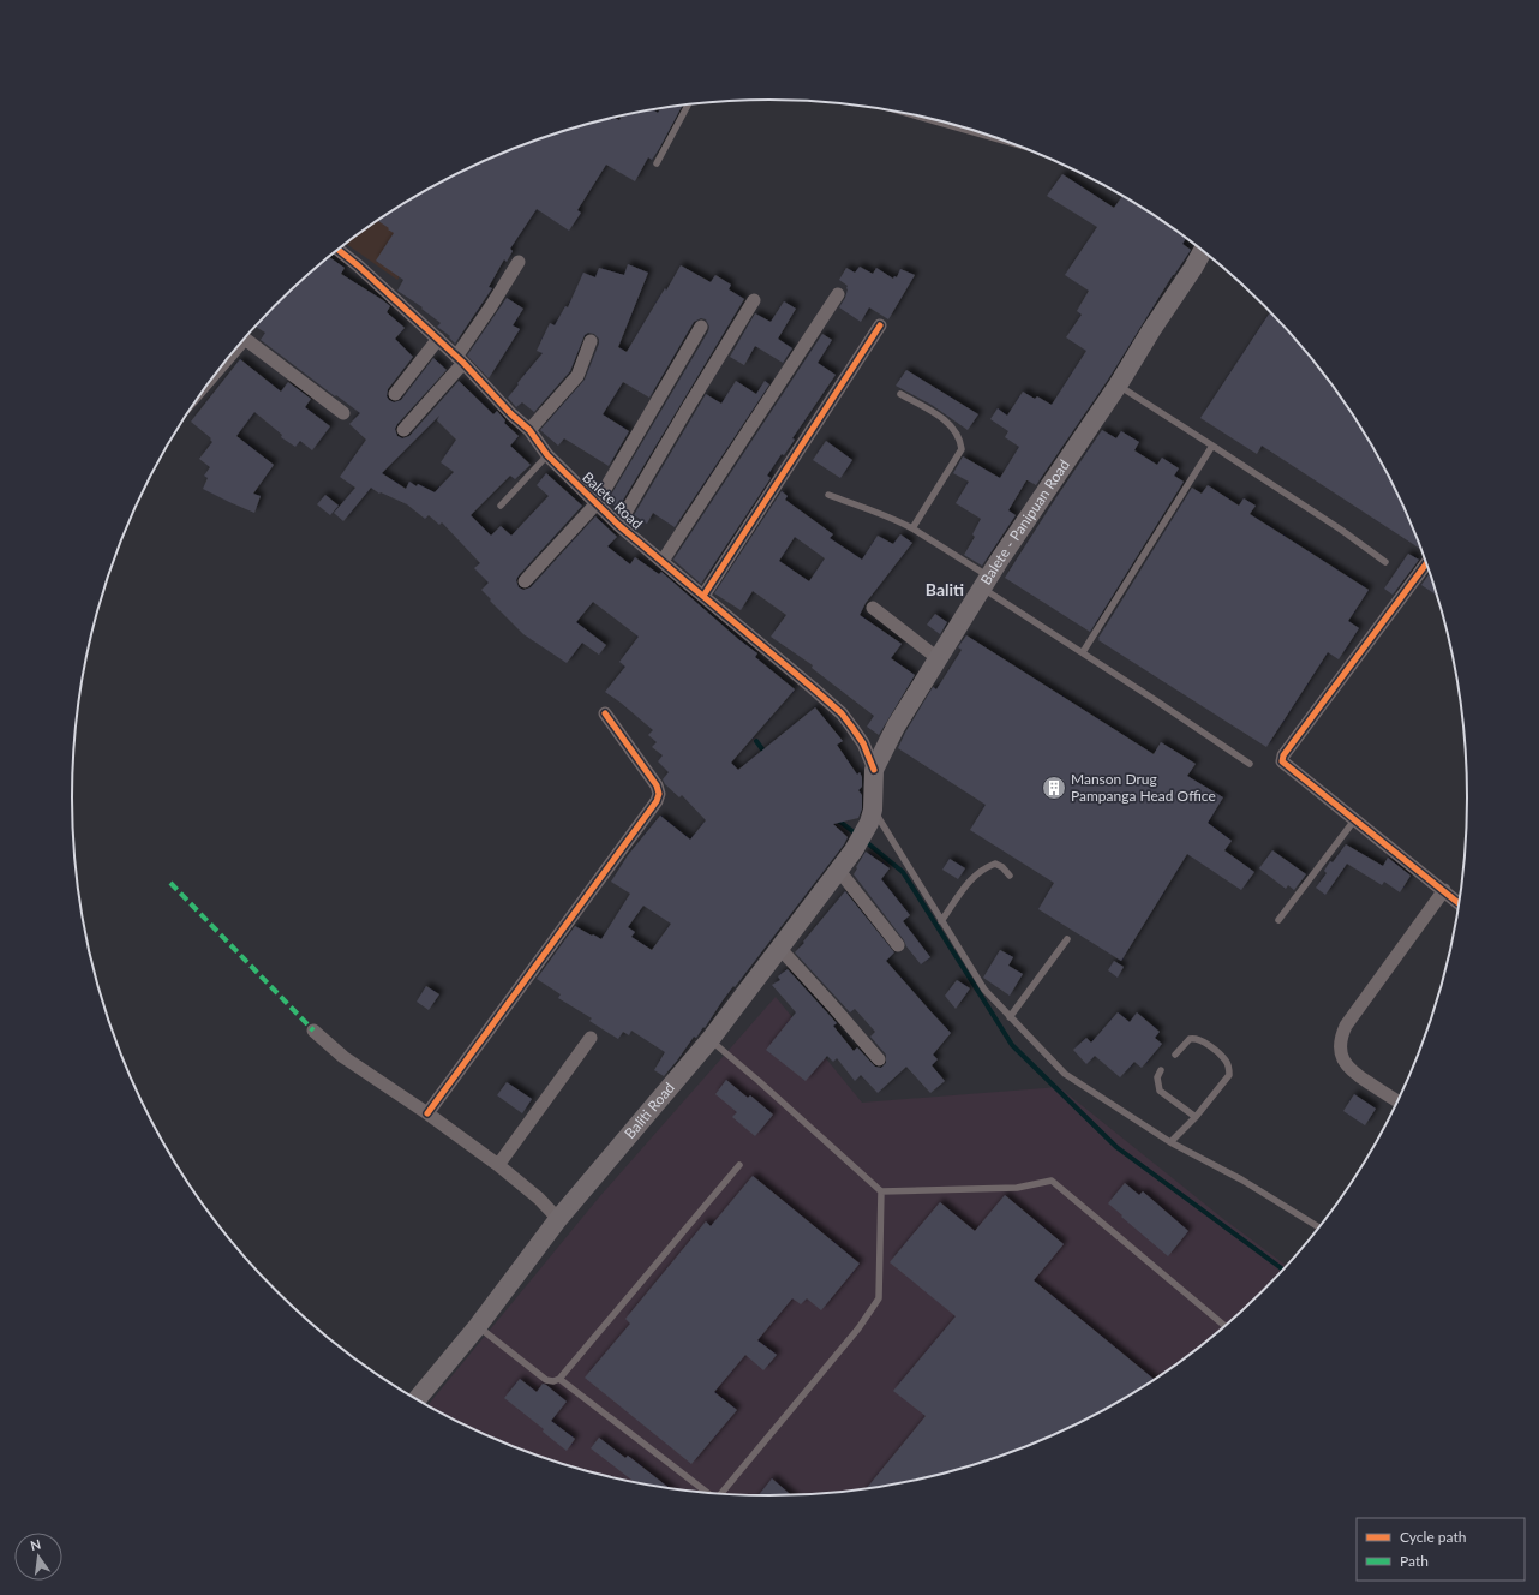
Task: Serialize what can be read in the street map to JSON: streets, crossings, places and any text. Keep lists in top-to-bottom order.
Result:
{
  "streets": {
    "main road": ["Balete - Panipuan Road", "Baliti Road"],
    "street": ["Balete Road"]
  },
  "crossings": [
    ["Balete Road", "Balete - Panipuan Road"],
    ["Balete - Panipuan Road", "Baliti Road"]
  ],
  "districts": ["Baliti"],
  "places": {
    "building": ["Manson Drug Pampanga Head Office"]
  },
  "legend": ["Cycle path", "Path"],
  "north": "top"
}
